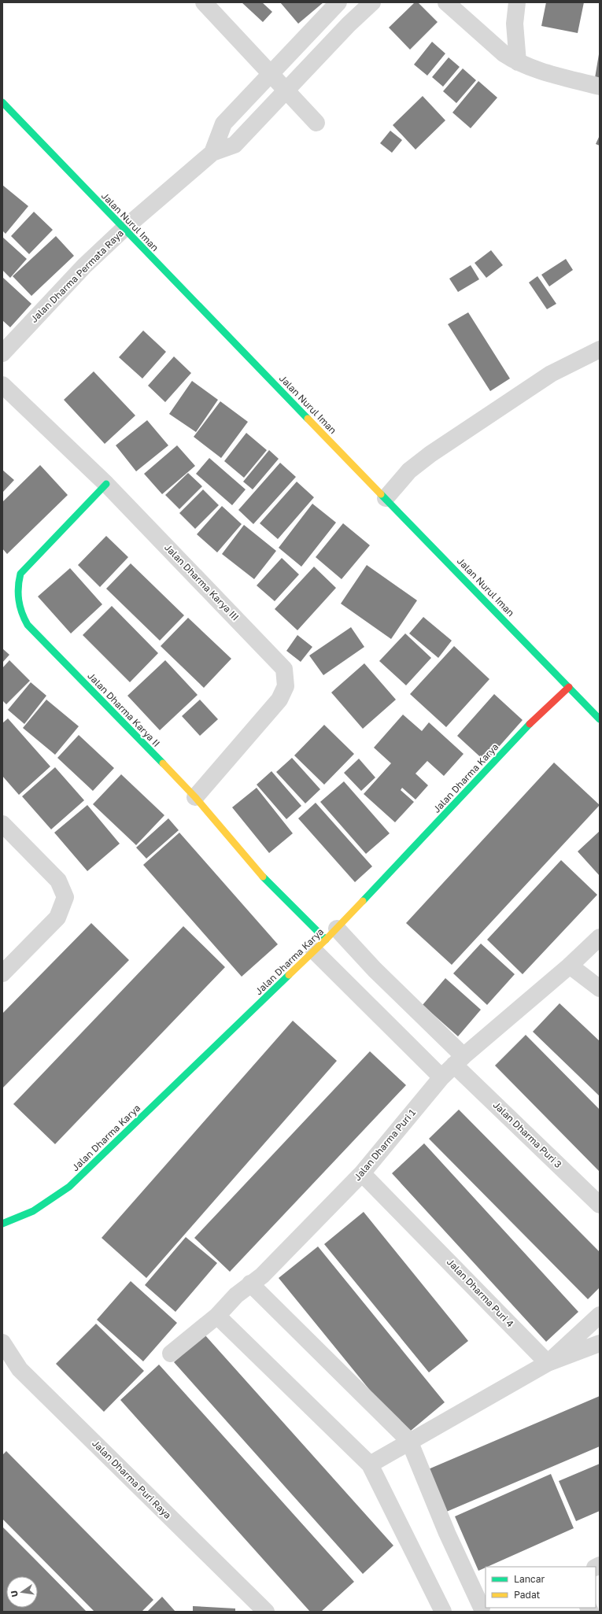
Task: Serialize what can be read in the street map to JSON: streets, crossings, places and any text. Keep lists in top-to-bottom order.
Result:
{
  "streets": {
    "street": [
      "Jalan Nurul Iman",
      "Jalan Dharma Permata Raya",
      "Jalan Dharma Karya III",
      "Jalan Dharma Karya II",
      "Jalan Dharma Karya",
      "Jalan Dharma Puri 3",
      "Jalan Dharma Puri 1",
      "Jalan Dharma Puri 4",
      "Jalan Dharma Puri Raya"
    ]
  },
  "crossings": [
    ["Jalan Nurul Iman", "Jalan Dharma Permata Raya"],
    ["Jalan Nurul Iman", "Jalan Dharma Karya"],
    ["Jalan Dharma Karya III", "Jalan Dharma Karya II"],
    ["Jalan Dharma Karya II", "Jalan Dharma Karya"],
    ["Jalan Dharma Karya II", "Jalan Dharma Puri 3"],
    ["Jalan Dharma Karya", "Jalan Dharma Puri 3"],
    ["Jalan Dharma Puri 3", "Jalan Dharma Puri 1"],
    ["Jalan Dharma Puri 1", "Jalan Dharma Puri 4"]
  ],
  "legend": ["Lancar", "Padat"],
  "north": "left"
}
